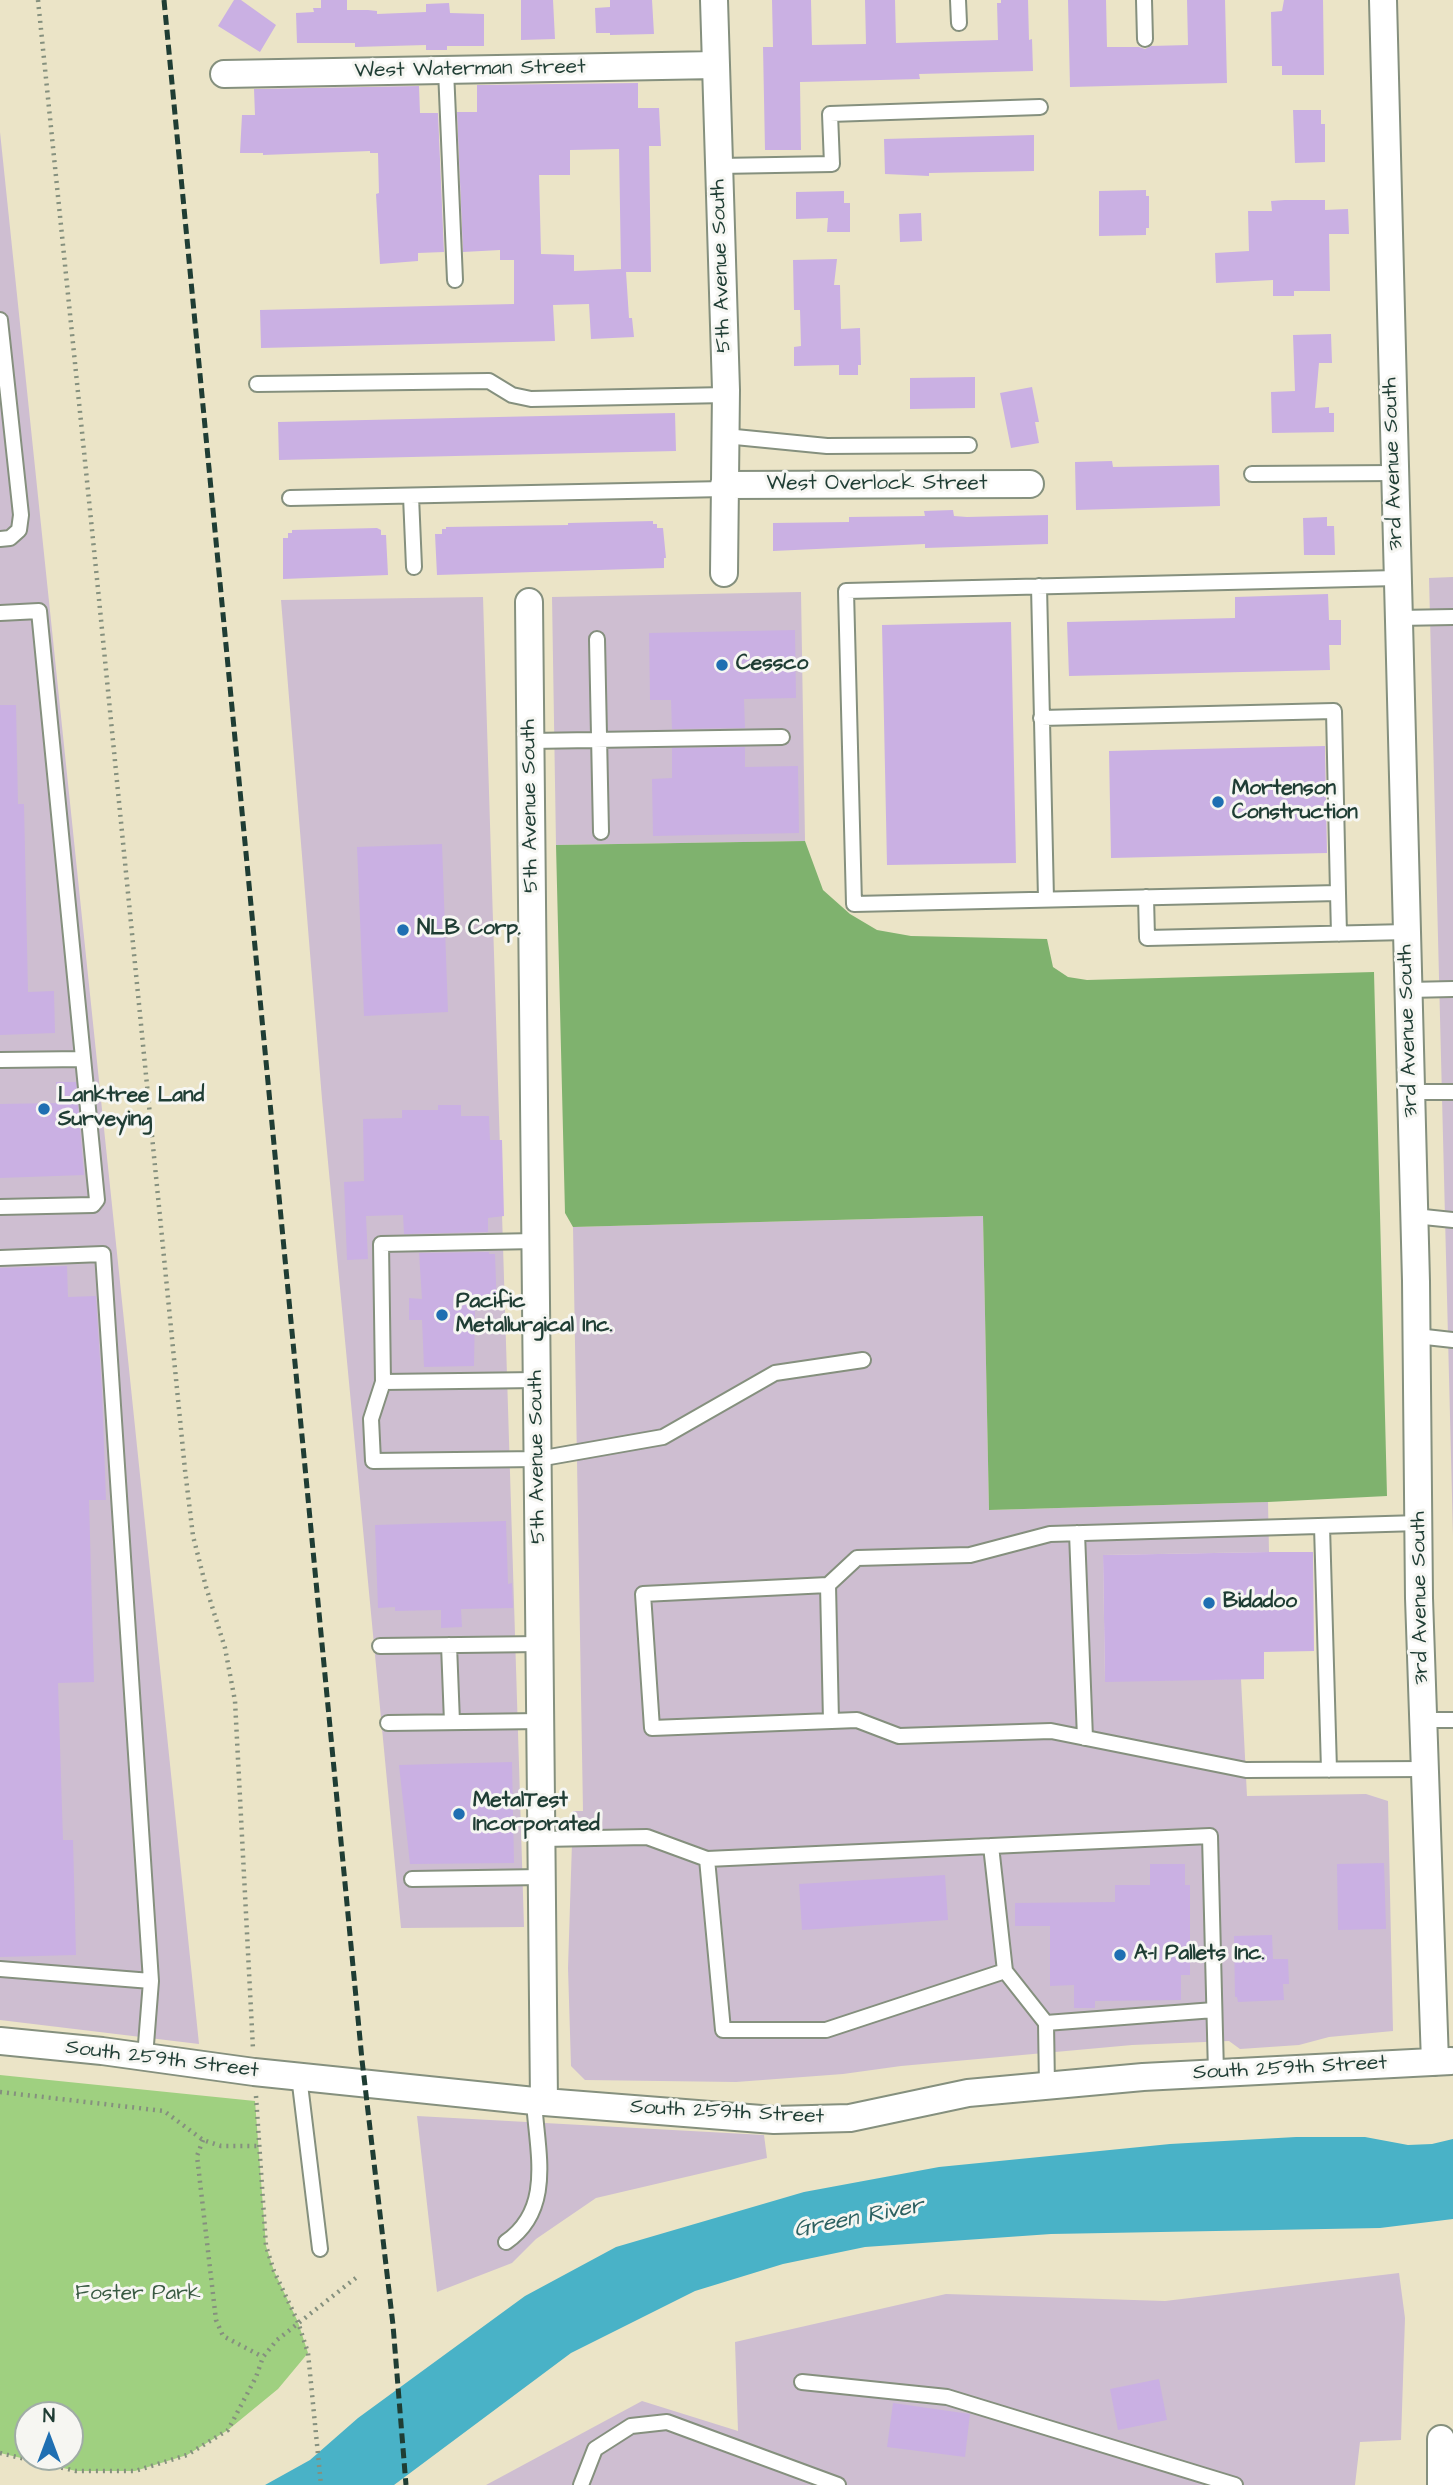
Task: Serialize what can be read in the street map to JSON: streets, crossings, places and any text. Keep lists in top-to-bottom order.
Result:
{
  "streets": {
    "street": [
      "West Waterman Street",
      "5th Avenue South",
      "3rd Avenue South",
      "West Overlock Street",
      "South 259th Street"
    ]
  },
  "crossings": [
    ["West Waterman Street", "5th Avenue South"],
    ["5th Avenue South", "West Overlock Street"],
    ["5th Avenue South", "South 259th Street"],
    ["3rd Avenue South", "South 259th Street"]
  ],
  "water": ["Green River"],
  "parks": ["Foster Park"],
  "places": [
    "Cessco",
    "Mortenson Construction",
    "NLB Corp.",
    "Lanktree Land Surveying",
    "Pacific Metallurgical Inc.",
    "Bidadoo",
    "MetalTest Incorporated",
    "A-1 Pallets Inc."
  ],
  "north": "top"
}
